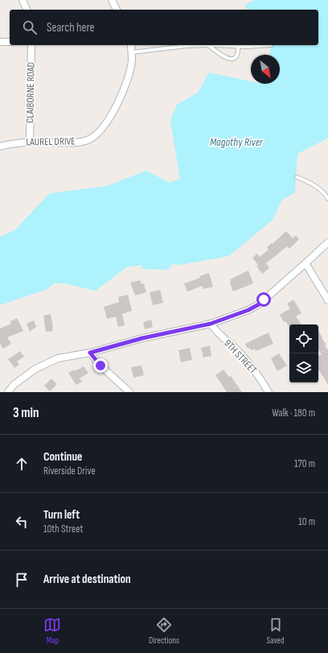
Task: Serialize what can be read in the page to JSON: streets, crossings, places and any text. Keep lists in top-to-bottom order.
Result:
{
  "streets": {
    "street": ["CLAIBORNE ROAD", "LAUREL DRIVE", "9TH STREET"]
  },
  "crossings": [
    ["CLAIBORNE ROAD", "LAUREL DRIVE"]
  ],
  "water": ["Magothy River"],
  "north": "bottom right",
  "page": {
    "search": "Search here",
    "heading": ["3 min", "Walk · 180 m"],
    "list": [
      ["Continue", "Riverside Drive", "170 m"],
      ["Turn left", "10th Street", "10 m"],
      "Arrive at destination"
    ],
    "nav": ["Map", "Directions", "Saved"]
  }
}
